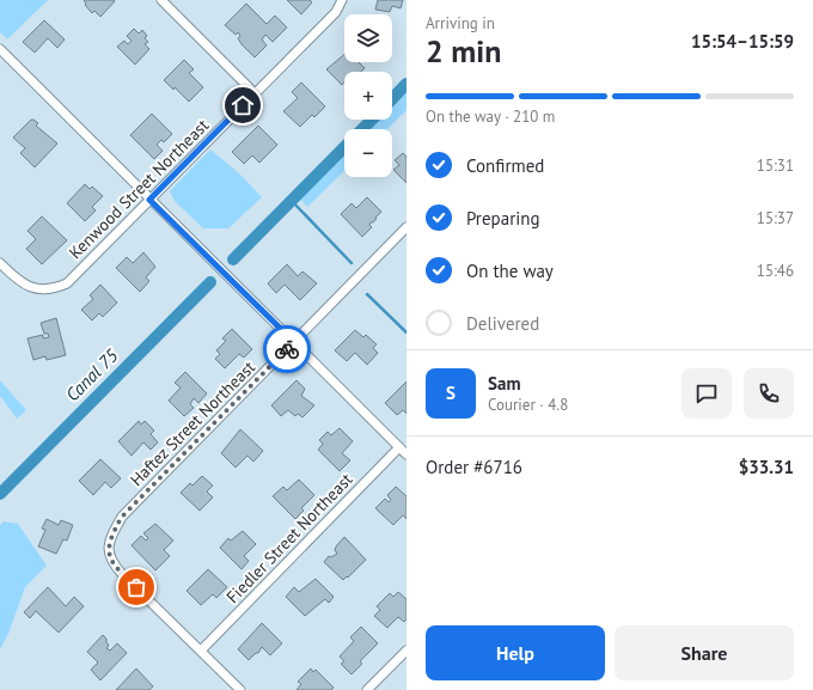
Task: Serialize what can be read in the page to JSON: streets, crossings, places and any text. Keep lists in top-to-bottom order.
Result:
{
  "streets": {
    "street": ["Kenwood Street Northeast", "Haftez Street Northeast", "Fiedler Street Northeast"]
  },
  "crossings": [
    ["Haftez Street Northeast", "Fiedler Street Northeast"]
  ],
  "water": ["Canal 75"],
  "page": {
    "heading": ["2 min", "Arriving in", "15:54–15:59"],
    "panel": [
      "Sam",
      "Courier · 4.8",
      "Order #6716",
      "$33.31"
    ],
    "map_buttons": ["+", "−"],
    "bar": "On the way · 210 m",
    "list": [
      ["Confirmed", "15:31"],
      ["Preparing", "15:37"],
      ["On the way", "15:46"],
      "Delivered"
    ],
    "round": "S",
    "buttons": ["Help", "Share"]
  }
}
